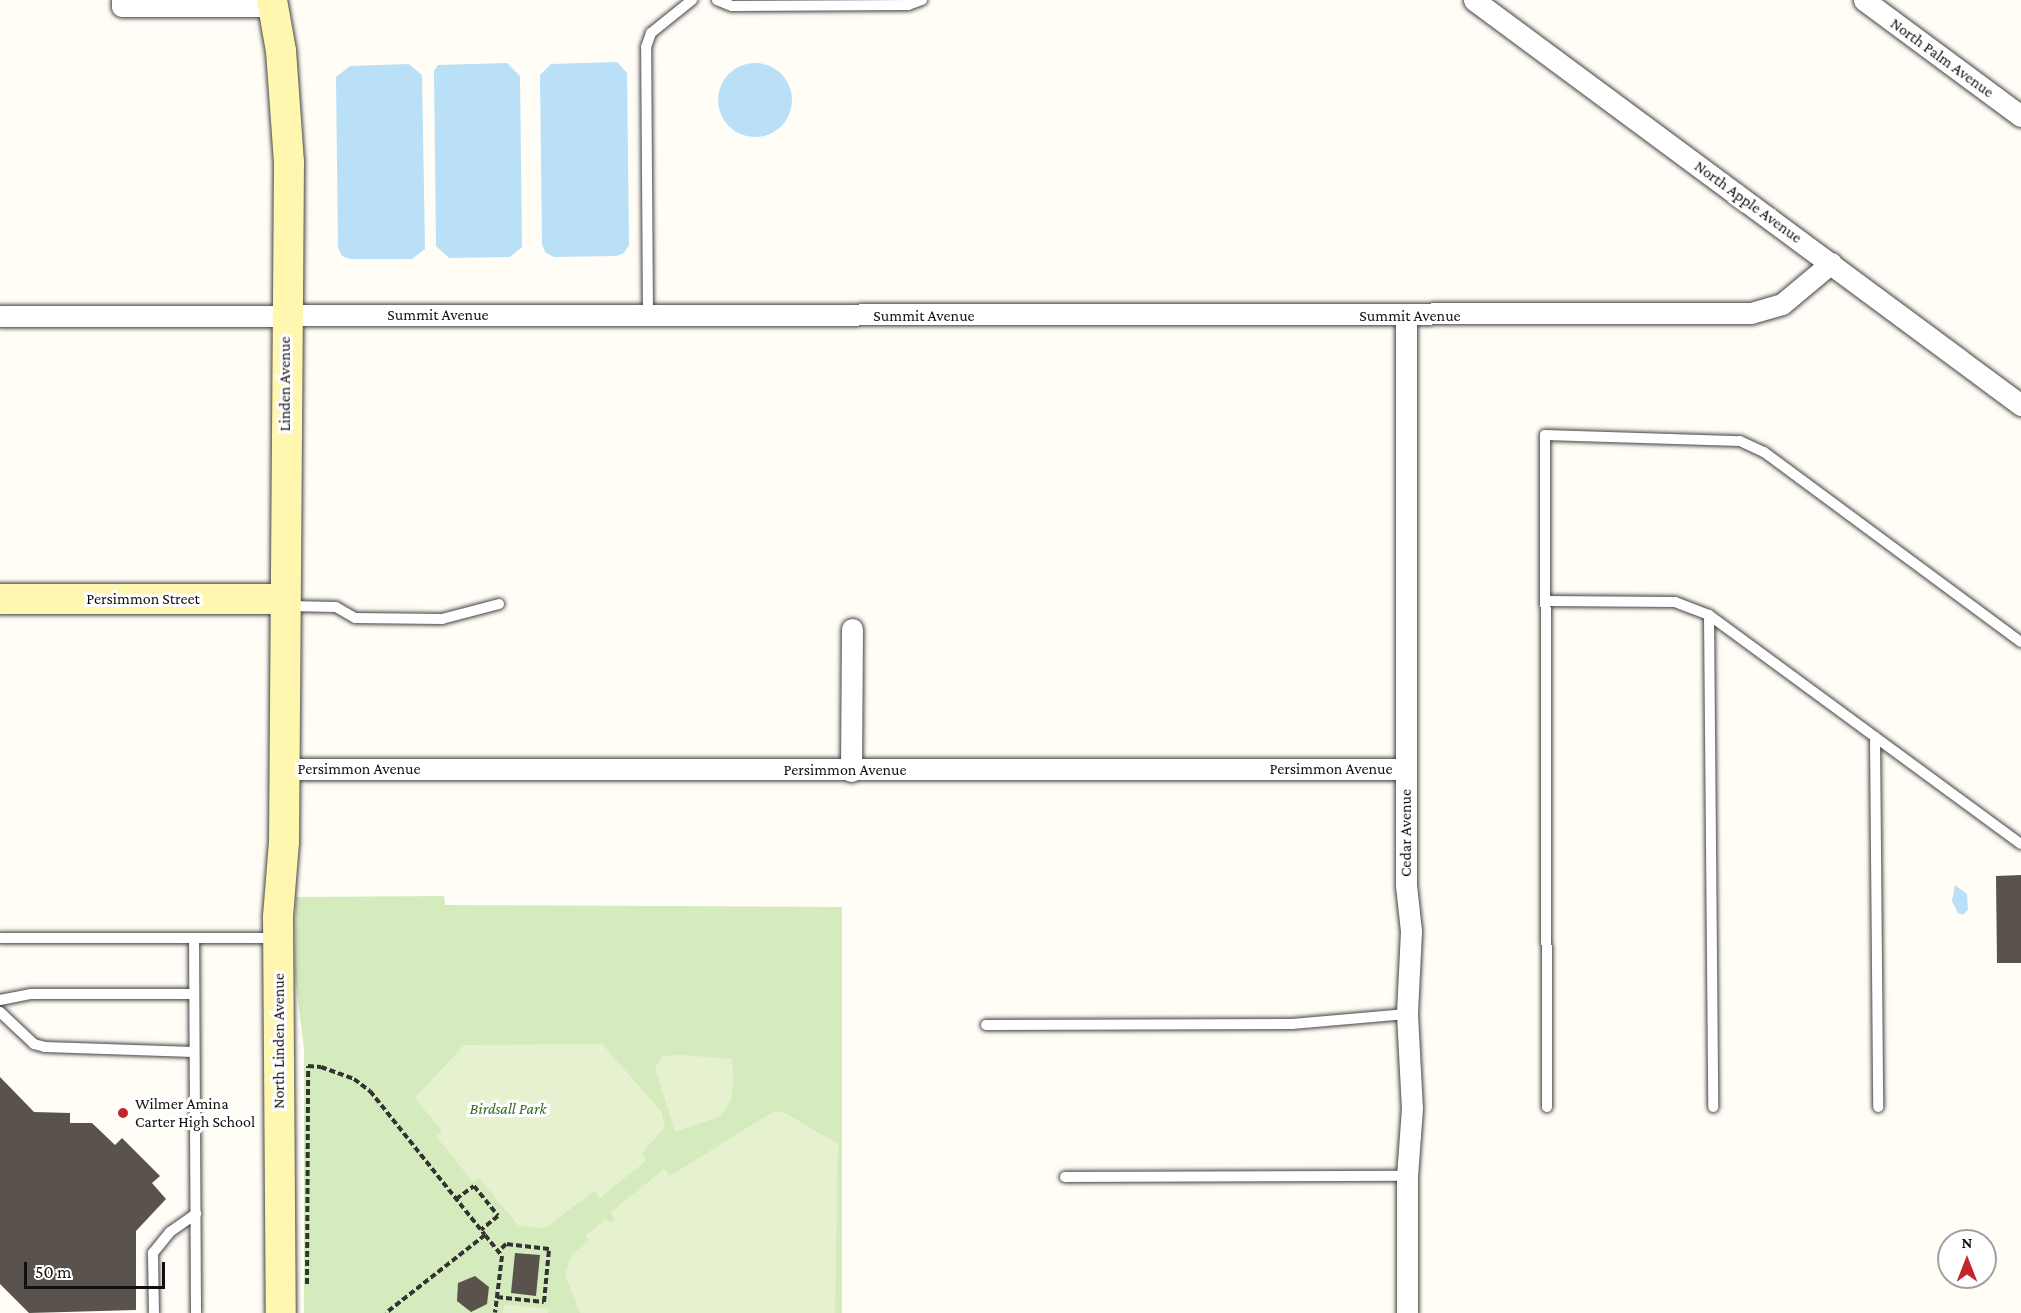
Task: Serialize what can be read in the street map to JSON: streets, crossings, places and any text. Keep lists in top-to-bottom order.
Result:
{
  "streets": {
    "street": [
      "North Palm Avenue",
      "North Apple Avenue",
      "Summit Avenue",
      "Linden Avenue",
      "Persimmon Street",
      "Persimmon Avenue",
      "Cedar Avenue",
      "North Linden Avenue"
    ]
  },
  "crossings": [
    ["North Apple Avenue", "Summit Avenue"],
    ["Summit Avenue", "Linden Avenue"],
    ["Summit Avenue", "Cedar Avenue"],
    ["Linden Avenue", "Persimmon Street"],
    ["Linden Avenue", "Persimmon Avenue"],
    ["Linden Avenue", "North Linden Avenue"],
    ["Persimmon Avenue", "Cedar Avenue"],
    ["Persimmon Avenue", "North Linden Avenue"]
  ],
  "parks": ["Birdsall Park"],
  "places": ["Wilmer Amina Carter High School"],
  "scale_bar": "50 m",
  "north": "top"
}
